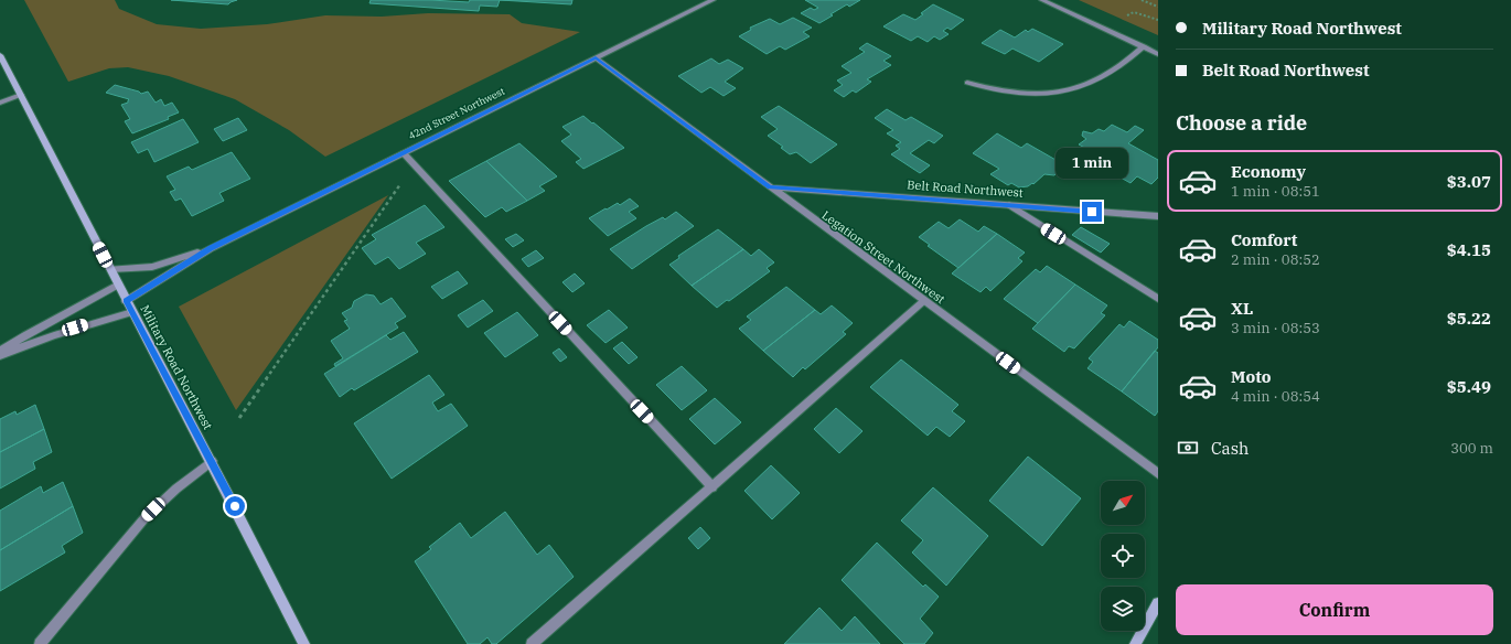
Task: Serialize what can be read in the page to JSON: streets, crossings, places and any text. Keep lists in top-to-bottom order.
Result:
{
  "streets": {
    "main road": ["Military Road Northwest"],
    "street": ["42nd Street Northwest", "Belt Road Northwest", "Legation Street Northwest"]
  },
  "crossings": [
    ["42nd Street Northwest", "Legation Street Northwest"],
    ["42nd Street Northwest", "Military Road Northwest"],
    ["Belt Road Northwest", "Legation Street Northwest"]
  ],
  "north": "top right",
  "page": {
    "banner": ["Military Road Northwest", "Belt Road Northwest"],
    "heading": "Choose a ride",
    "bubble": "1 min",
    "list": [
      {
        "name": "Economy",
        "note": "1 min · 08:51",
        "value": "$3.07"
      },
      {
        "name": "Comfort",
        "note": "2 min · 08:52",
        "value": "$4.15"
      },
      {
        "name": "XL",
        "note": "3 min · 08:53",
        "value": "$5.22"
      },
      {
        "name": "Moto",
        "note": "4 min · 08:54",
        "value": "$5.49"
      }
    ],
    "pay": ["Cash", "300 m"],
    "buttons": "Confirm"
  }
}
